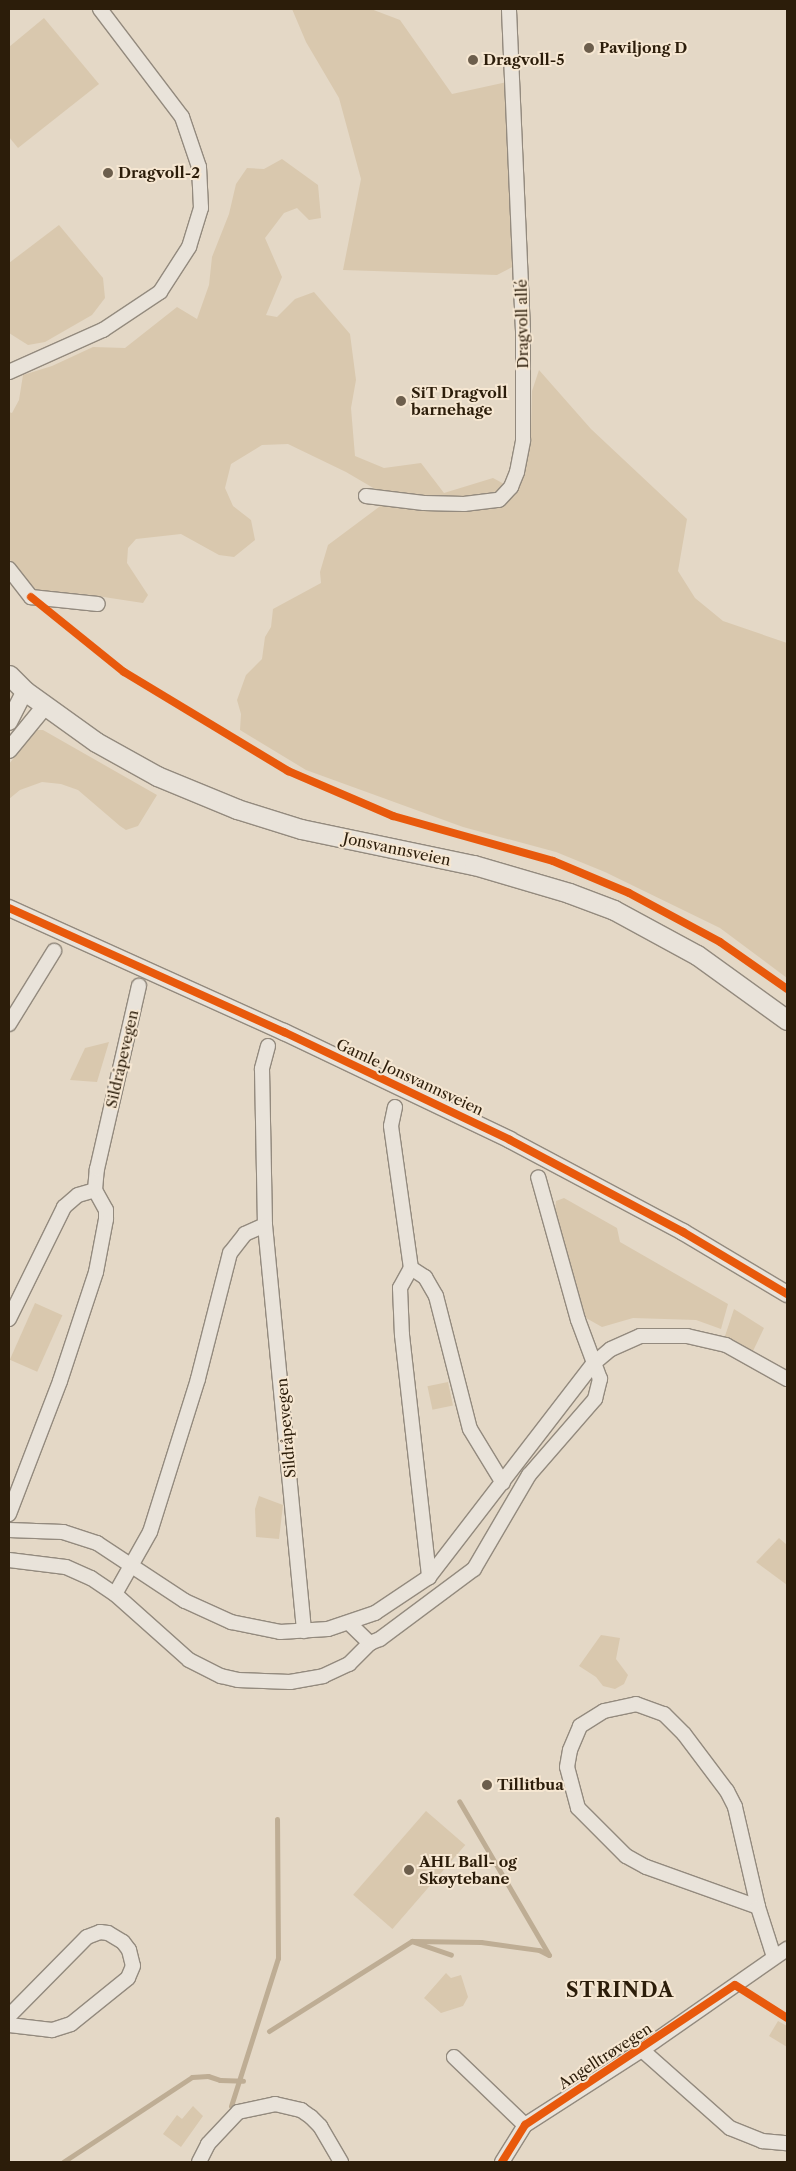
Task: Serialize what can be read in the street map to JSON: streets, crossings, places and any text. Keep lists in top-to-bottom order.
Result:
{
  "streets": {
    "main road": ["Jonsvannsveien"],
    "street": [
      "Dragvoll allé",
      "Sildråpevegen",
      "Gamle Jonsvannsveien",
      "Angelltrøvegen"
    ]
  },
  "districts": ["STRINDA"],
  "places": [
    "Paviljong D",
    "Dragvoll-5",
    "Dragvoll-2",
    "SiT Dragvoll barnehage",
    "Tillitbua",
    "AHL Ball- og Skøytebane"
  ]
}
